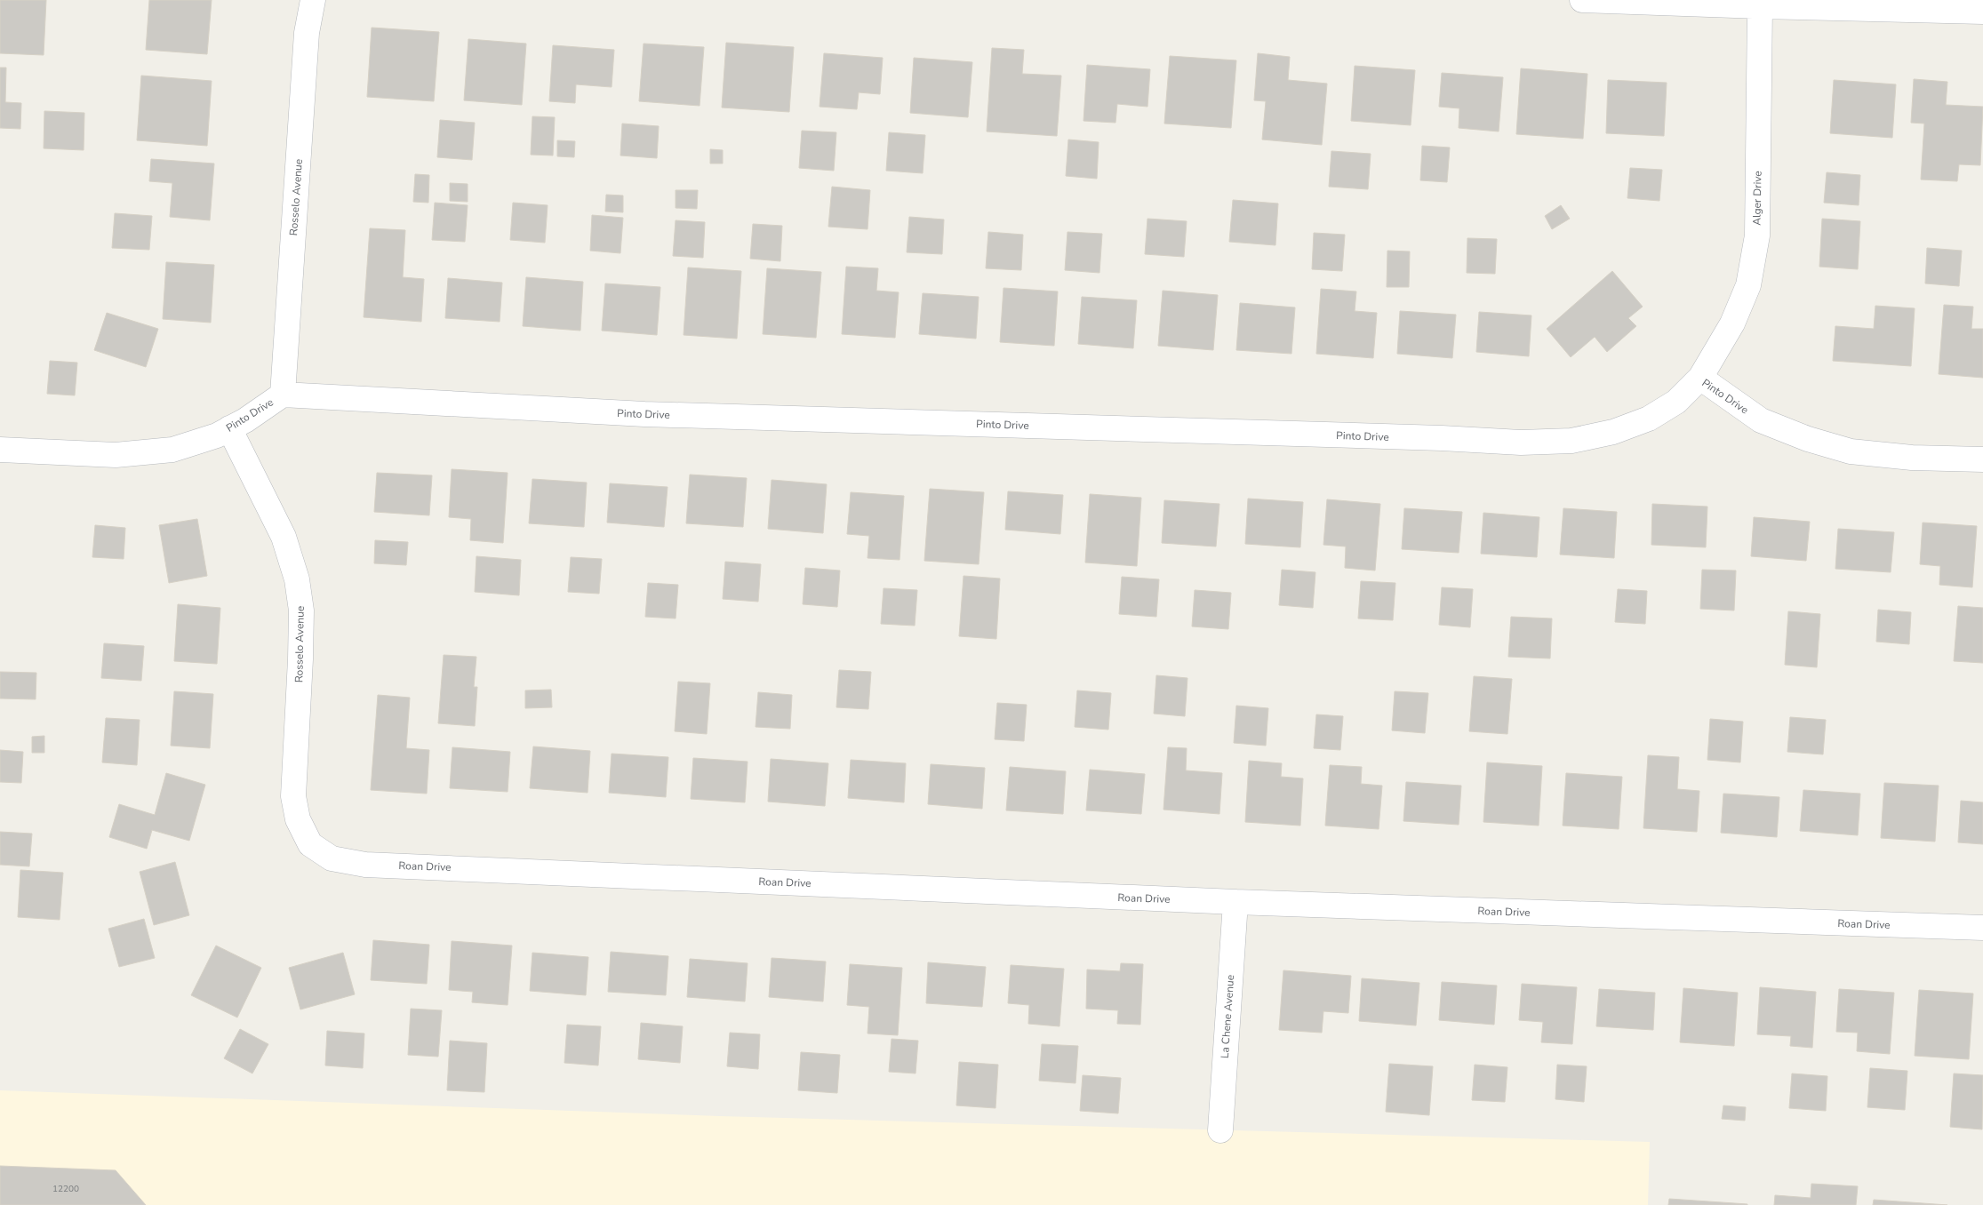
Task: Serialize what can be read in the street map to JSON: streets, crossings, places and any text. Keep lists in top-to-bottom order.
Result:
{
  "streets": {
    "street": [
      "Rosselo Avenue",
      "Alger Drive",
      "Pinto Drive",
      "Roan Drive",
      "La Chene Avenue"
    ]
  },
  "crossings": [
    ["Rosselo Avenue", "Pinto Drive"],
    ["Rosselo Avenue", "Roan Drive"],
    ["Alger Drive", "Pinto Drive"],
    ["Roan Drive", "La Chene Avenue"]
  ],
  "house_numbers": ["12200"]
}
